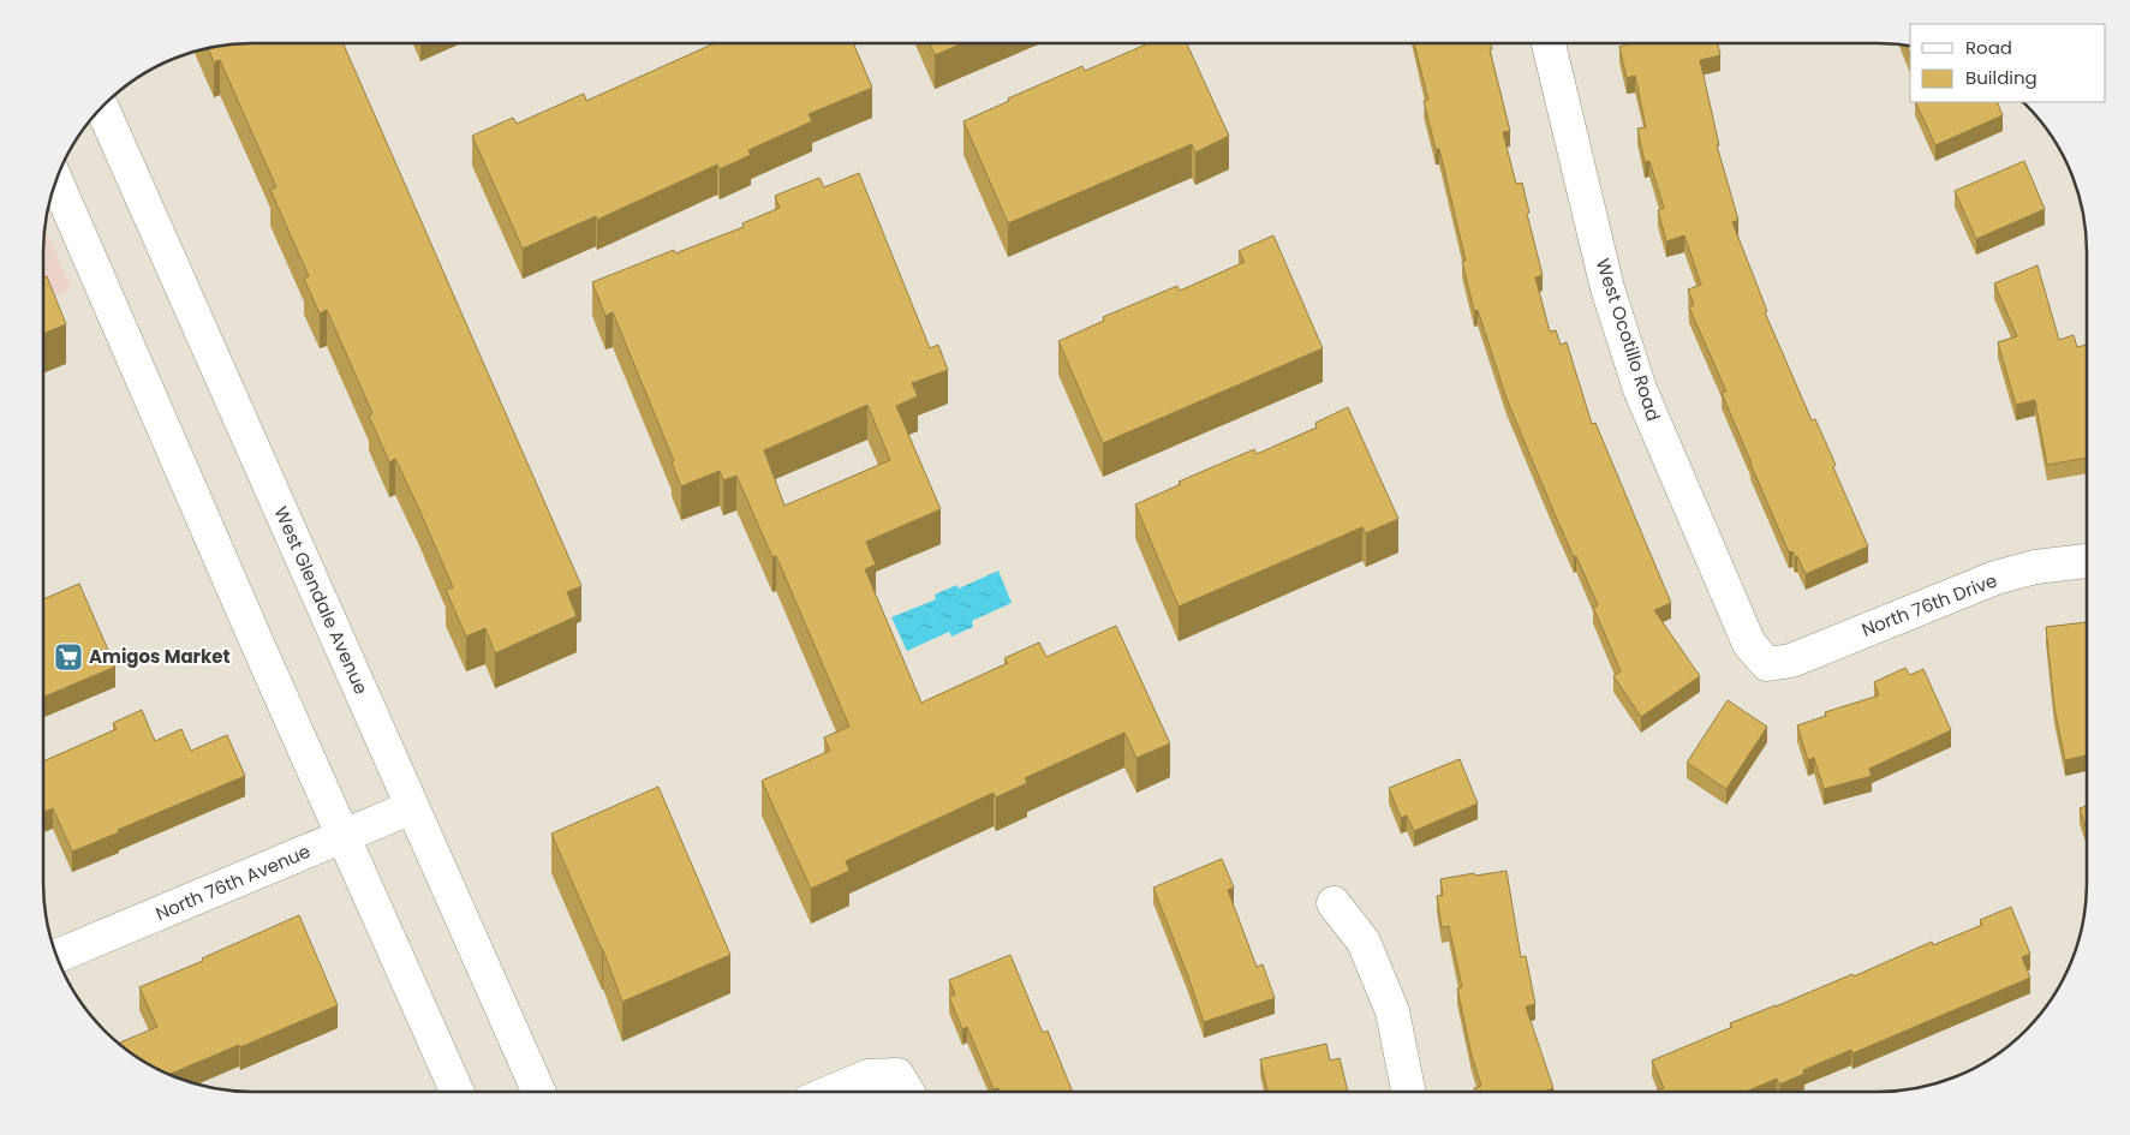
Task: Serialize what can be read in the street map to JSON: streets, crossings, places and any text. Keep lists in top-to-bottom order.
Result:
{
  "streets": {
    "main road": [
      "West Ocotillo Road",
      "West Glendale Avenue",
      "North 76th Drive",
      "North 76th Avenue"
    ]
  },
  "crossings": [
    ["West Ocotillo Road", "North 76th Drive"],
    ["West Glendale Avenue", "North 76th Avenue"]
  ],
  "places": {
    "supermarket": ["Amigos Market"]
  },
  "legend": ["Road", "Building"]
}
